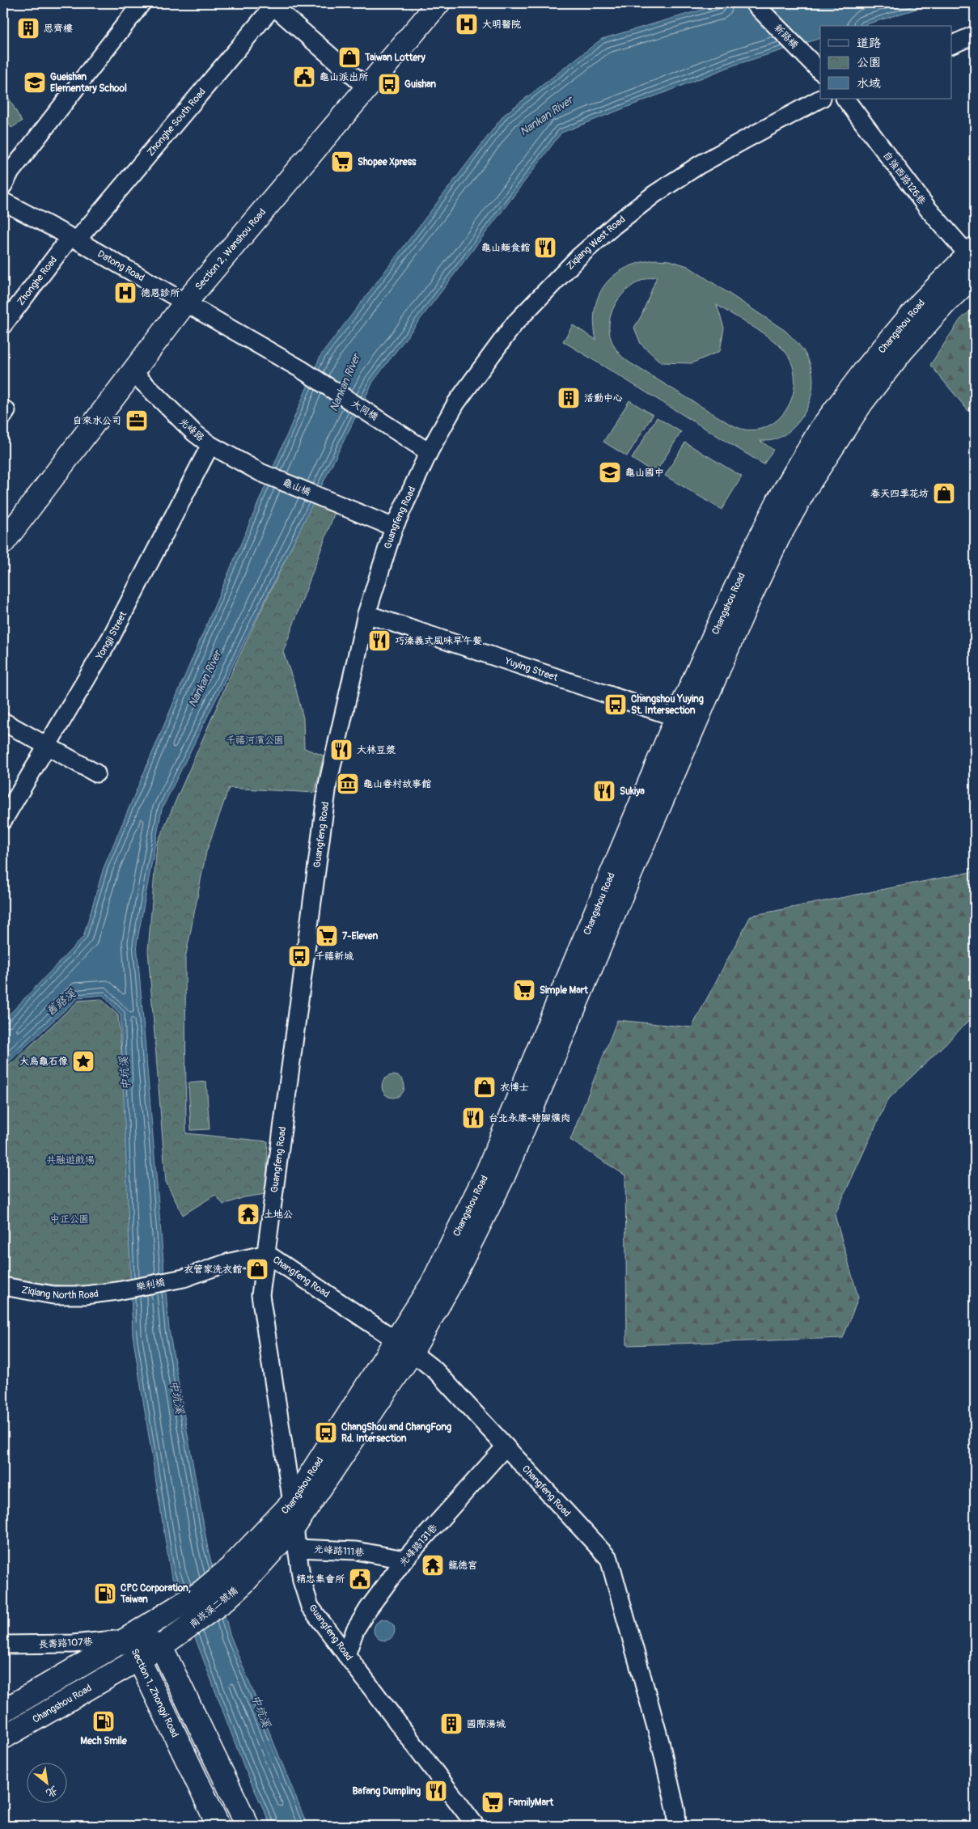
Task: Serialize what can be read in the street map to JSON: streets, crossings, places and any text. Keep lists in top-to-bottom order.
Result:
{
  "streets": {
    "main road": [
      "Section 2, Wanshou Road",
      "Changshou Road",
      "南崁溪二號橋",
      "Section 1, Zhongyi Road"
    ],
    "street": [
      "新路橋",
      "Zhonghe South Road",
      "自強西路126巷",
      "Ziqiang West Road",
      "Datong Road",
      "Zhonghe Road",
      "大同橋",
      "光峰路",
      "龜山橋",
      "Guangfeng Road",
      "Yongji Street",
      "Yuying Street",
      "Changfeng Road",
      "樂利橋",
      "Ziqiang North Road",
      "光峰路131巷",
      "光峰路111巷",
      "長壽路107巷"
    ]
  },
  "crossings": [
    ["Zhonghe South Road", "Datong Road"],
    ["Zhonghe South Road", "Zhonghe Road"],
    ["自強西路126巷", "Changshou Road"],
    ["Ziqiang West Road", "大同橋"],
    ["Ziqiang West Road", "Guangfeng Road"],
    ["Section 2, Wanshou Road", "Datong Road"],
    ["Section 2, Wanshou Road", "光峰路"],
    ["Datong Road", "Zhonghe Road"],
    ["Datong Road", "大同橋"],
    ["Changshou Road", "Guangfeng Road"],
    ["Changshou Road", "Yuying Street"],
    ["Changshou Road", "Changfeng Road"],
    ["Changshou Road", "光峰路111巷"],
    ["Changshou Road", "南崁溪二號橋"],
    ["Changshou Road", "Section 1, Zhongyi Road"],
    ["大同橋", "Guangfeng Road"],
    ["光峰路", "龜山橋"],
    ["光峰路", "Yongji Street"],
    ["龜山橋", "Guangfeng Road"],
    ["Guangfeng Road", "Yuying Street"],
    ["Guangfeng Road", "Changfeng Road"],
    ["Guangfeng Road", "樂利橋"],
    ["Guangfeng Road", "光峰路131巷"],
    ["Guangfeng Road", "光峰路111巷"],
    ["Changfeng Road", "樂利橋"],
    ["Changfeng Road", "光峰路131巷"],
    ["樂利橋", "Ziqiang North Road"],
    ["光峰路131巷", "光峰路111巷"],
    ["南崁溪二號橋", "長壽路107巷"],
    ["南崁溪二號橋", "Section 1, Zhongyi Road"],
    ["長壽路107巷", "Section 1, Zhongyi Road"]
  ],
  "water": ["Nankan River", "舊路溪", "中坑溪"],
  "parks": ["千禧河濱公園", "共融遊戲場", "中正公園"],
  "places": {
    "hospital": ["大明醫院", "德恩診所"],
    "building": ["思齊樓", "活動中心", "國際湯城"],
    "shop": [
      "Taiwan Lottery",
      "春天四季花坊",
      "衣博士",
      "衣管家洗衣館"
    ],
    "public building": ["龜山派出所", "精忠集會所"],
    "school or university": ["Gueishan Elementary School", "龜山國中"],
    "bus stop": [
      "Guishan",
      "Changshou Yuying St. Intersection",
      "千禧新城",
      "ChangShou and ChangFong Rd. Intersection"
    ],
    "supermarket": [
      "Shopee Xpress",
      "7-Eleven",
      "Simple Mart",
      "FamilyMart"
    ],
    "restaurant": [
      "龜山麵食館",
      "巧溱義式風味早午餐",
      "大林豆漿",
      "Sukiya",
      "台北永康-豬腳爌肉",
      "Bafang Dumpling"
    ],
    "office": ["自來水公司"],
    "museum": ["龜山眷村故事館"],
    "place": ["大烏龜石像"],
    "temple": ["土地公", "龍德宮"],
    "fuel station": ["CPC Corporation, Taiwan", "Mech Smile"]
  },
  "legend": ["道路", "公園", "水域"],
  "north": "bottom right"
}
